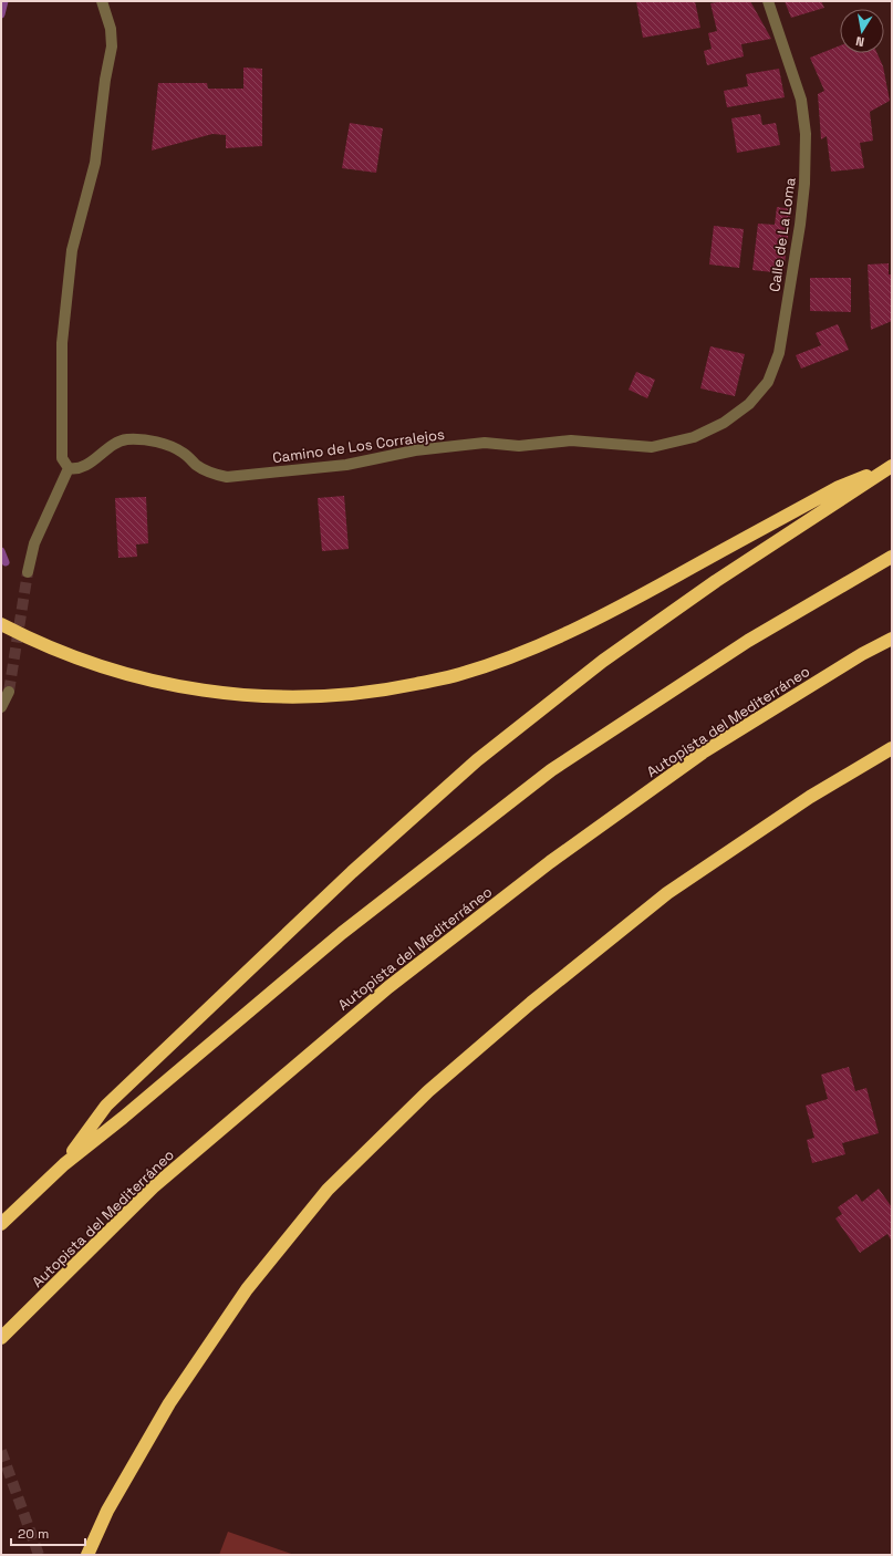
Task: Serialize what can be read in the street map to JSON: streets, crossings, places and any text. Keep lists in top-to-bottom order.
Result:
{
  "streets": {
    "highway": ["Autopista del Mediterráneo"],
    "street": ["Calle de La Loma", "Camino de Los Corralejos"]
  },
  "crossings": [
    ["Calle de La Loma", "Camino de Los Corralejos"]
  ],
  "scale_bar": "20 m",
  "north": "bottom"
}
